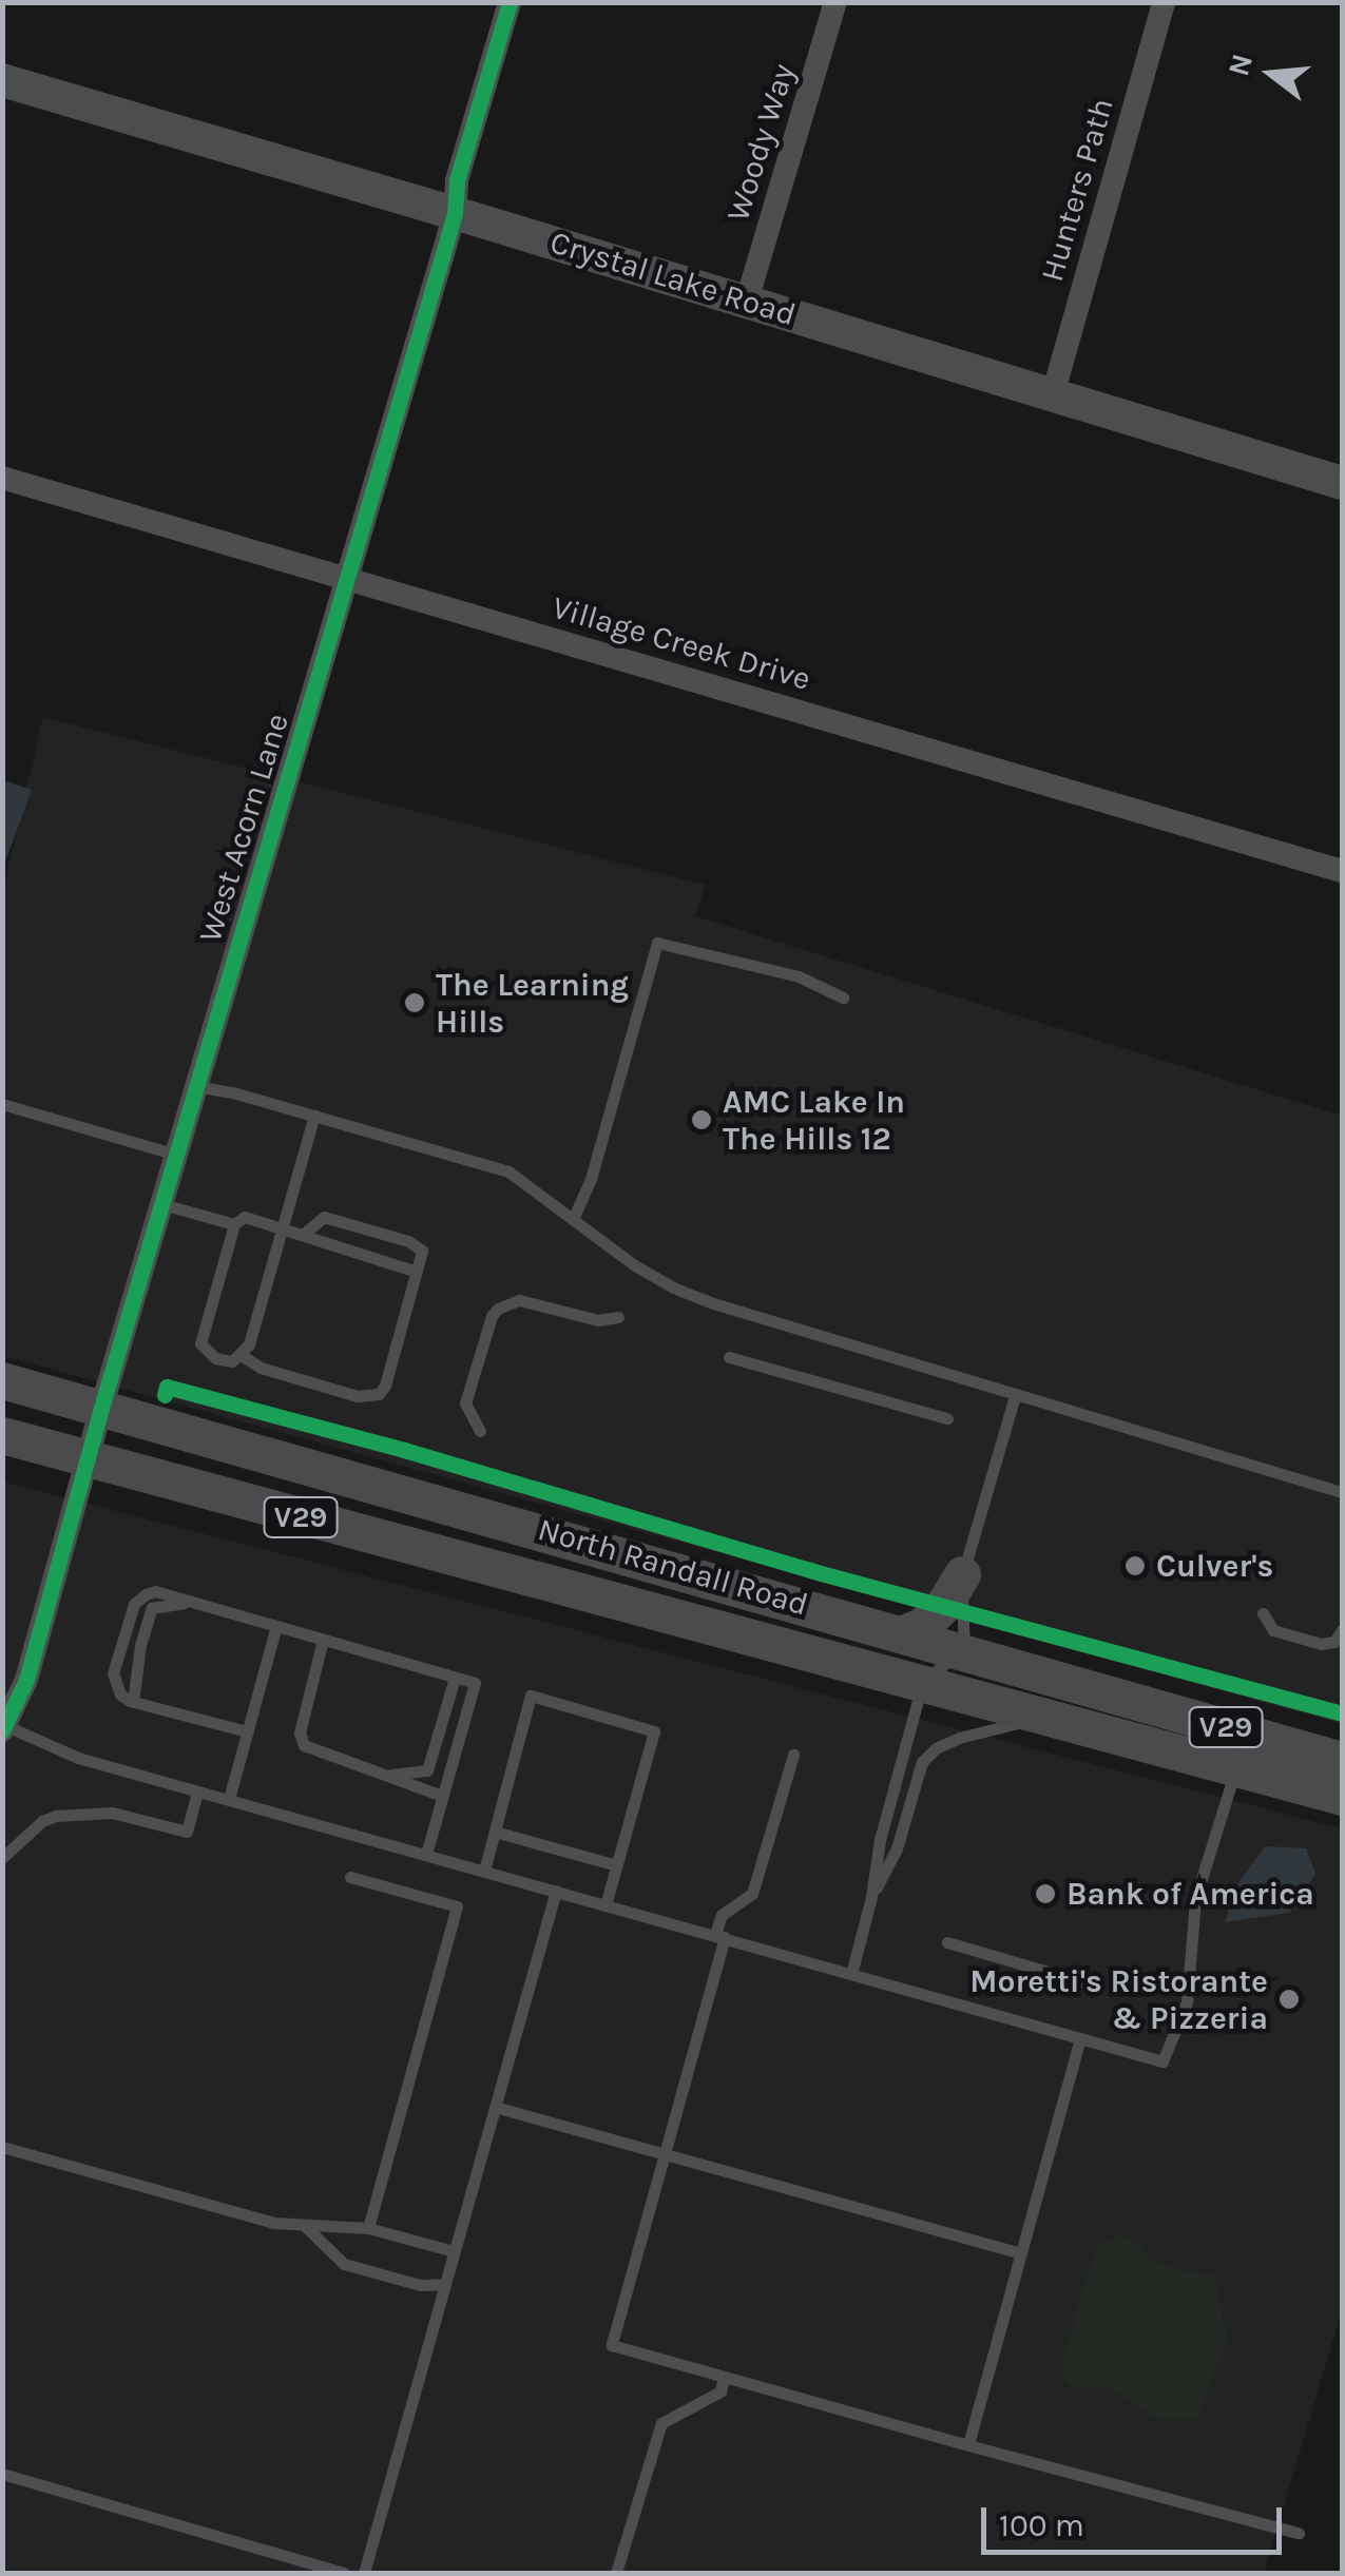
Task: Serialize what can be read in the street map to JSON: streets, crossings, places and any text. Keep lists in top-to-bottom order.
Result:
{
  "streets": {
    "main road": ["V29", "North Randall Road"],
    "street": [
      "Woody Way",
      "Hunters Path",
      "Crystal Lake Road",
      "Village Creek Drive",
      "West Acorn Lane"
    ]
  },
  "crossings": [
    ["Woody Way", "Crystal Lake Road"],
    ["Hunters Path", "Crystal Lake Road"],
    ["Crystal Lake Road", "West Acorn Lane"],
    ["Village Creek Drive", "West Acorn Lane"],
    ["West Acorn Lane", "North Randall Road"]
  ],
  "places": [
    "The Learning Hills",
    "AMC Lake In The Hills 12",
    "Culver's",
    "Bank of America",
    "Moretti's Ristorante & Pizzeria"
  ],
  "scale_bar": "100 m",
  "north": "left"
}
